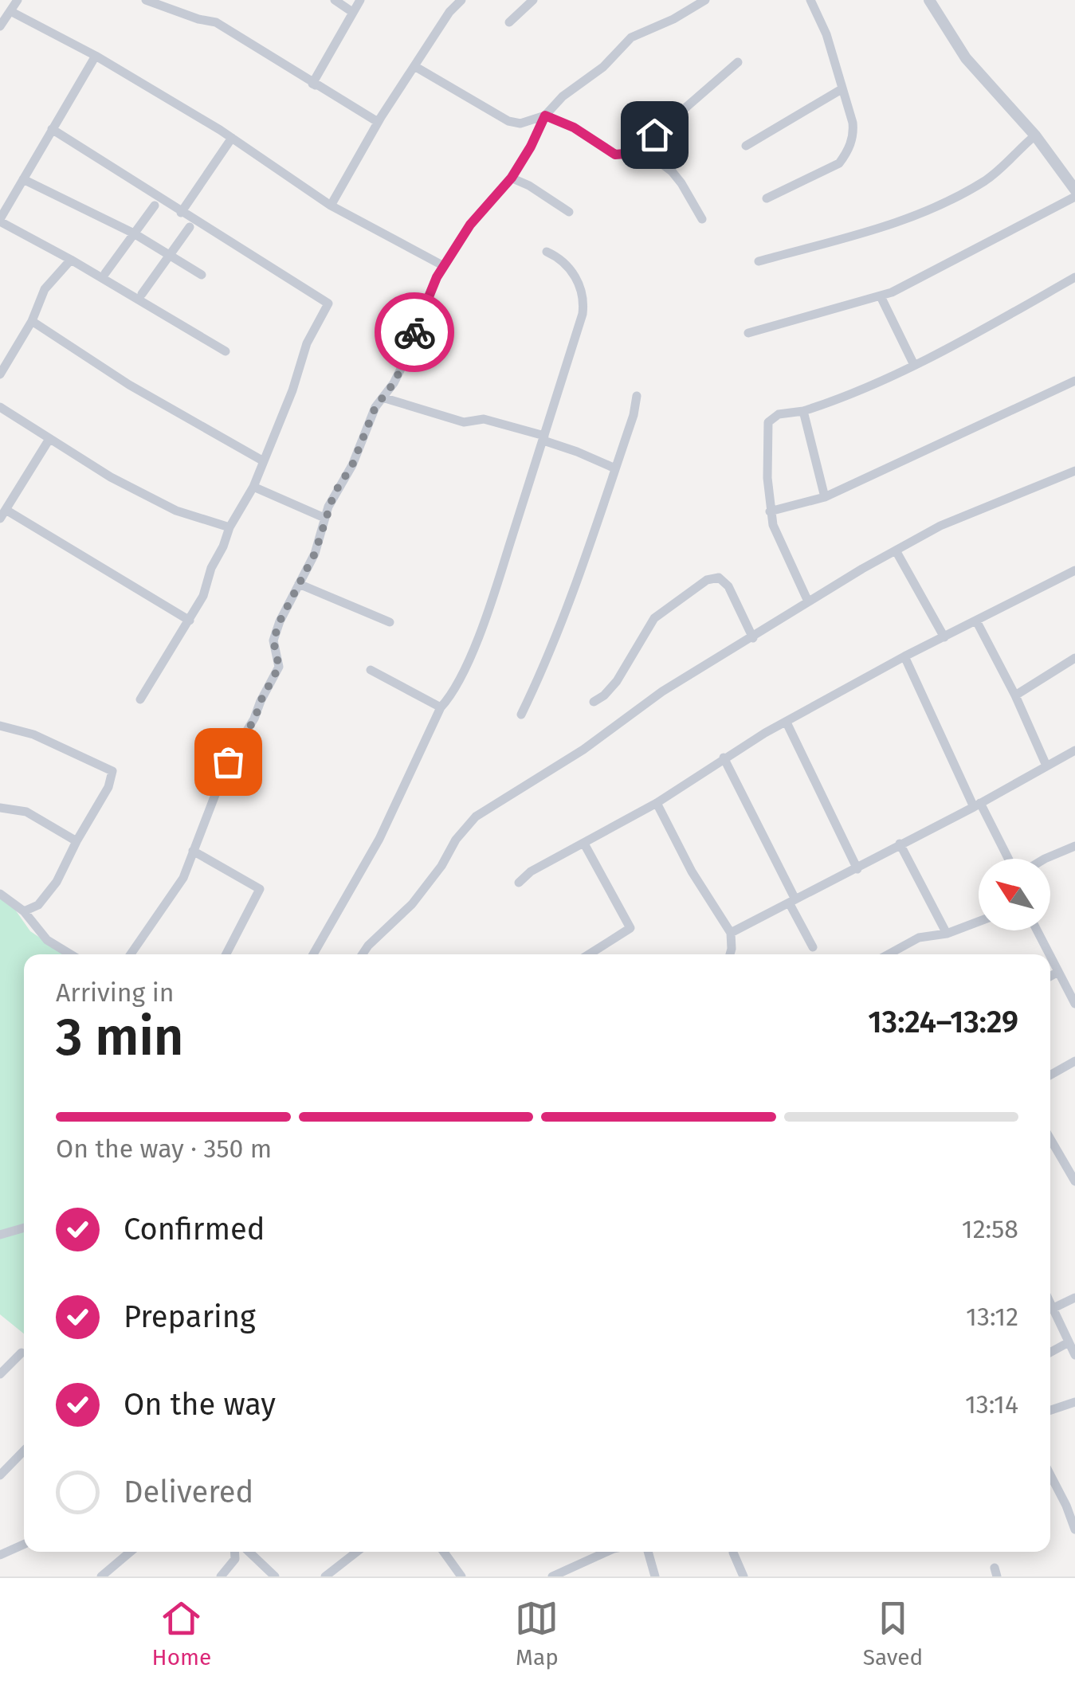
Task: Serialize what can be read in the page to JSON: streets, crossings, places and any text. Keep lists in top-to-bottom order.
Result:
{
  "north": "top left",
  "page": {
    "heading": ["3 min", "Arriving in", "13:24–13:29"],
    "bar": "On the way · 350 m",
    "list": [
      ["Confirmed", "12:58"],
      ["Preparing", "13:12"],
      ["On the way", "13:14"],
      "Delivered"
    ],
    "tabs": ["Home", "Map", "Saved"]
  }
}
